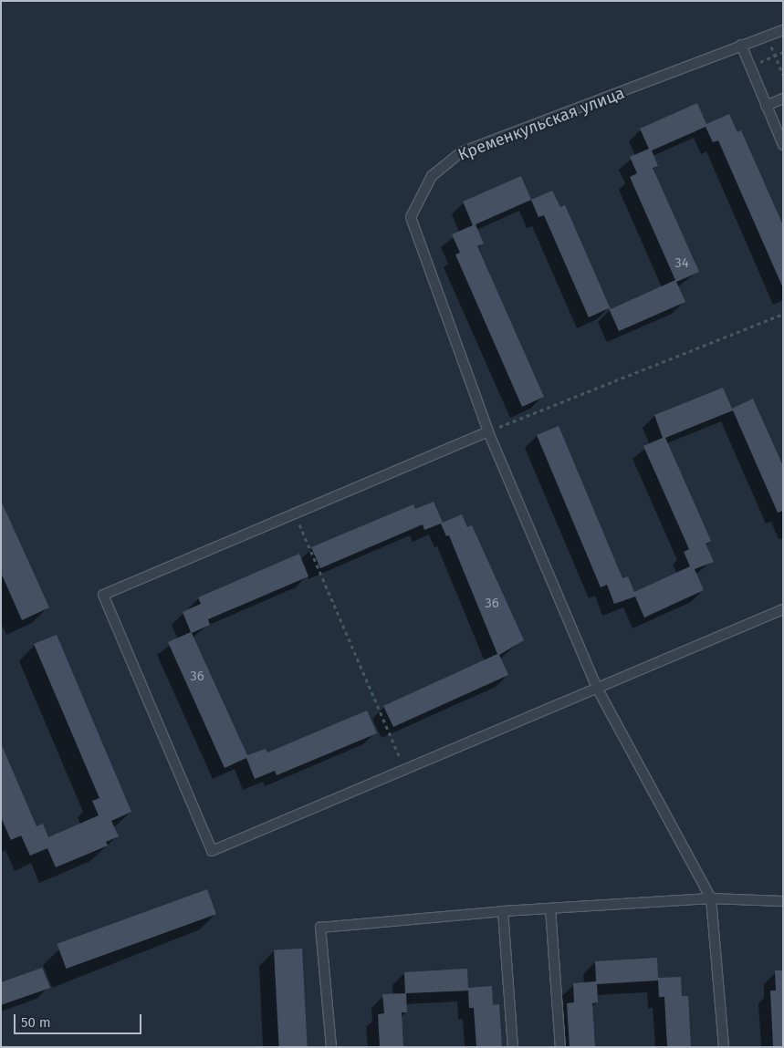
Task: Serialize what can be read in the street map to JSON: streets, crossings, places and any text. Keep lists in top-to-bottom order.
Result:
{
  "streets": {
    "lane": ["Кременкульская улица"]
  },
  "house_numbers": ["34", "36", "36"],
  "scale_bar": "50 m"
}
